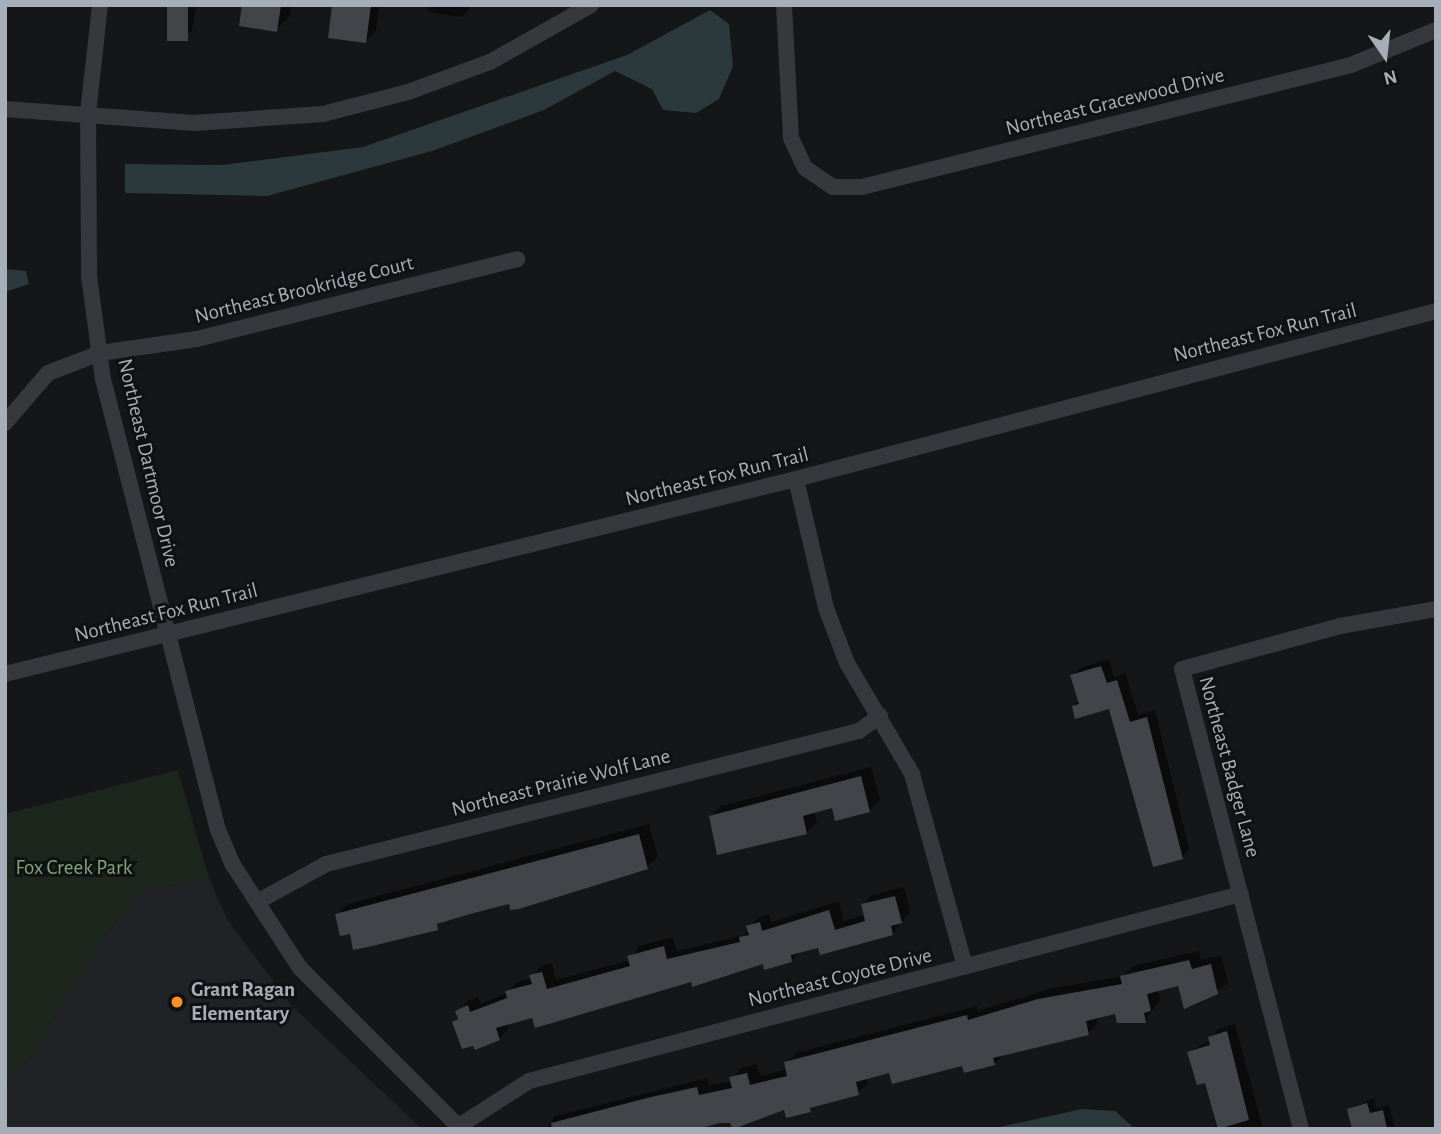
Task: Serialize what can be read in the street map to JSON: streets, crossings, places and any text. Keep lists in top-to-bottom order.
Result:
{
  "streets": {
    "street": [
      "Northeast Gracewood Drive",
      "Northeast Brookridge Court",
      "Northeast Fox Run Trail",
      "Northeast Dartmoor Drive",
      "Northeast Badger Lane",
      "Northeast Prairie Wolf Lane",
      "Northeast Coyote Drive"
    ]
  },
  "crossings": [
    ["Northeast Brookridge Court", "Northeast Dartmoor Drive"],
    ["Northeast Fox Run Trail", "Northeast Dartmoor Drive"],
    ["Northeast Dartmoor Drive", "Northeast Prairie Wolf Lane"],
    ["Northeast Dartmoor Drive", "Northeast Coyote Drive"],
    ["Northeast Badger Lane", "Northeast Coyote Drive"]
  ],
  "parks": ["Fox Creek Park"],
  "places": ["Grant Ragan Elementary"],
  "north": "bottom"
}
